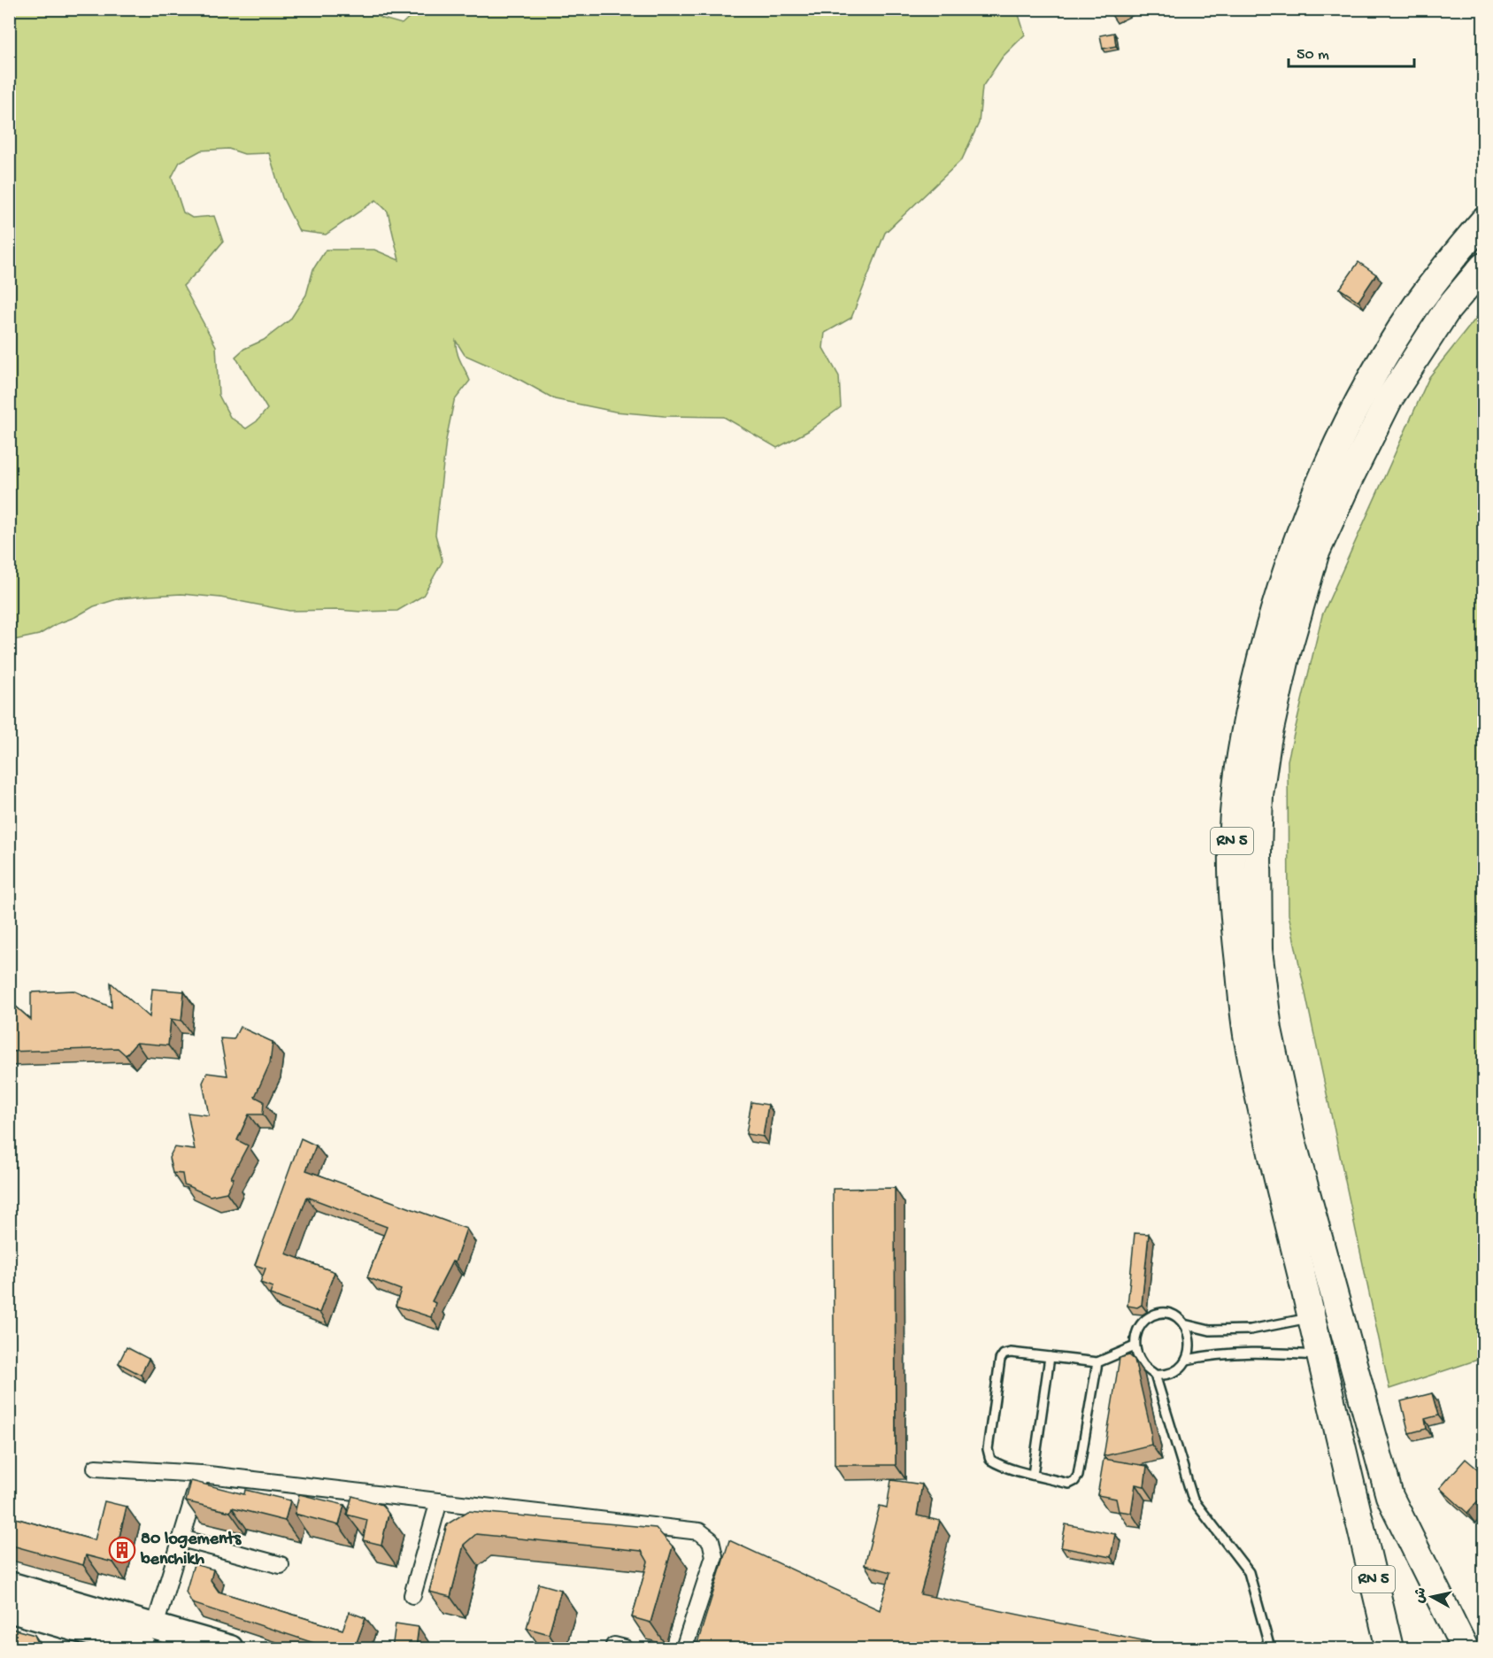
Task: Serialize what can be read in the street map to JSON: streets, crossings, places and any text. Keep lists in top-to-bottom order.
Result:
{
  "streets": {
    "highway": ["RN 5"]
  },
  "places": {
    "building": ["80 logements benchikh"]
  },
  "scale_bar": "50 m",
  "north": "left"
}
